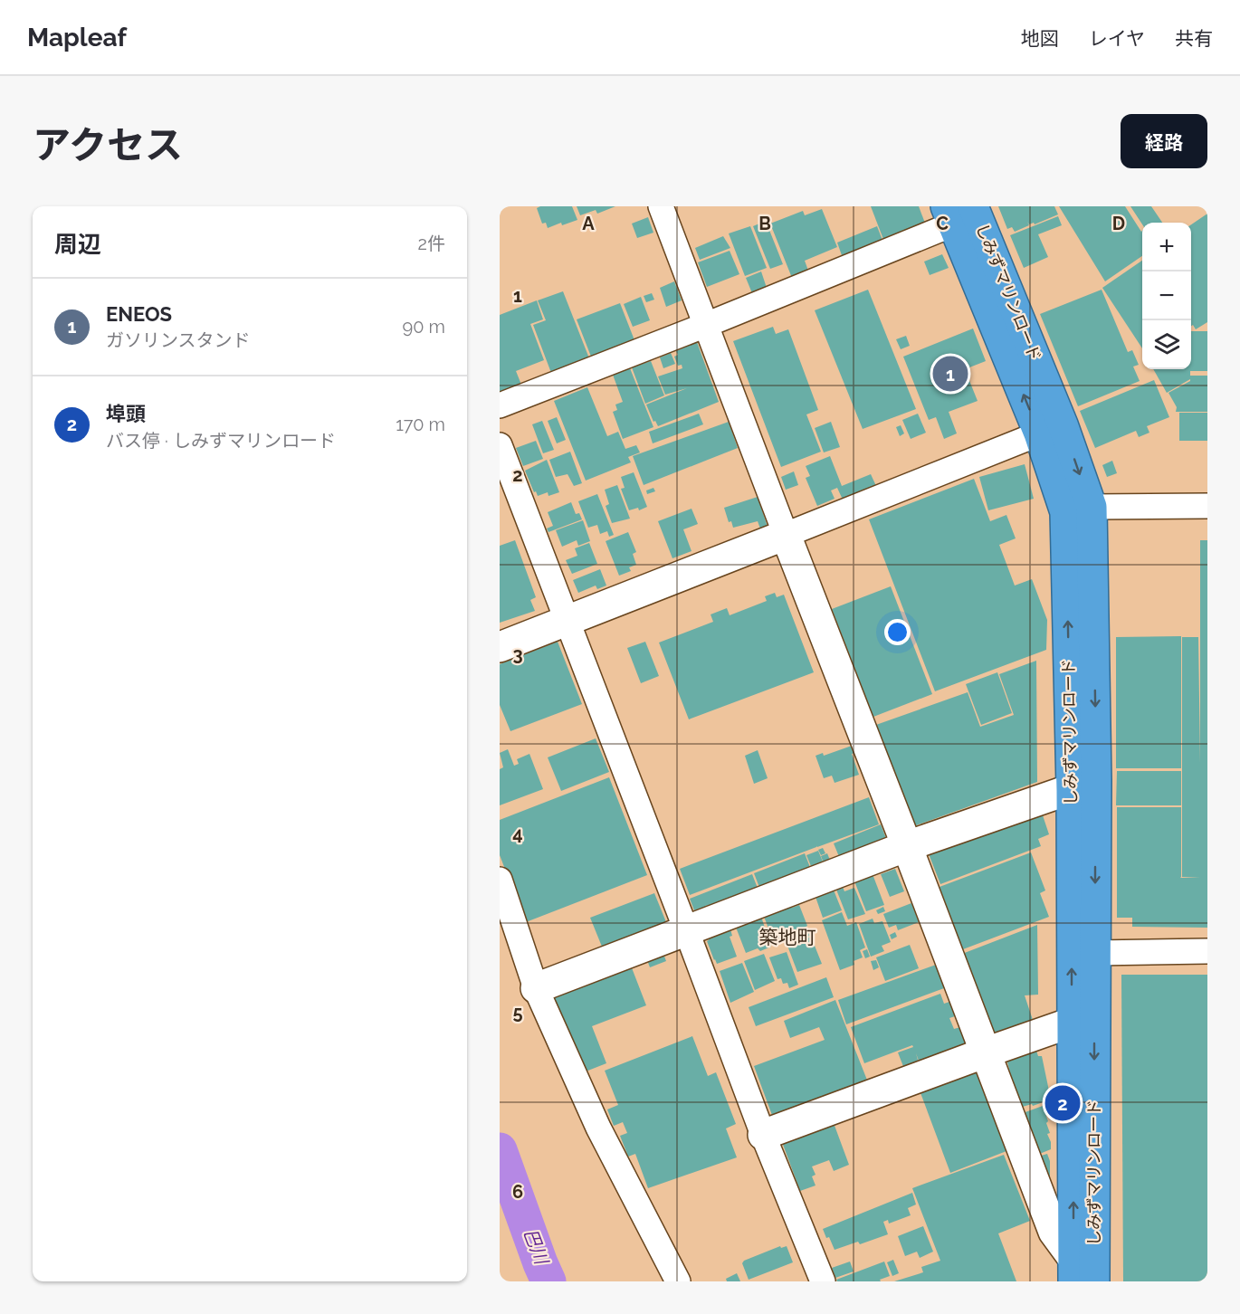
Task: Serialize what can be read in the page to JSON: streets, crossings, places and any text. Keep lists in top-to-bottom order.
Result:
{
  "streets": {
    "highway": ["しみずマリンロード"]
  },
  "districts": ["築地町"],
  "water": ["巴川"],
  "page": {
    "header": "Mapleaf",
    "nav": ["地図", "レイヤ", "共有"],
    "title": "アクセス",
    "buttons": "経路",
    "heading": ["周辺", "2件"],
    "map_buttons": ["+", "−"],
    "list": [
      {
        "mark": "1",
        "name": "ENEOS",
        "note": "ガソリンスタンド",
        "value": "90 m"
      },
      {
        "mark": "2",
        "name": "埠頭",
        "note": "バス停 · しみずマリンロード",
        "value": "170 m"
      }
    ],
    "pins": ["1", "2"]
  },
  "grid": {
    "columns": [
      "A",
      "B",
      "C",
      "D"
    ],
    "rows": [
      "1",
      "2",
      "3",
      "4",
      "5",
      "6"
    ]
  }
}
